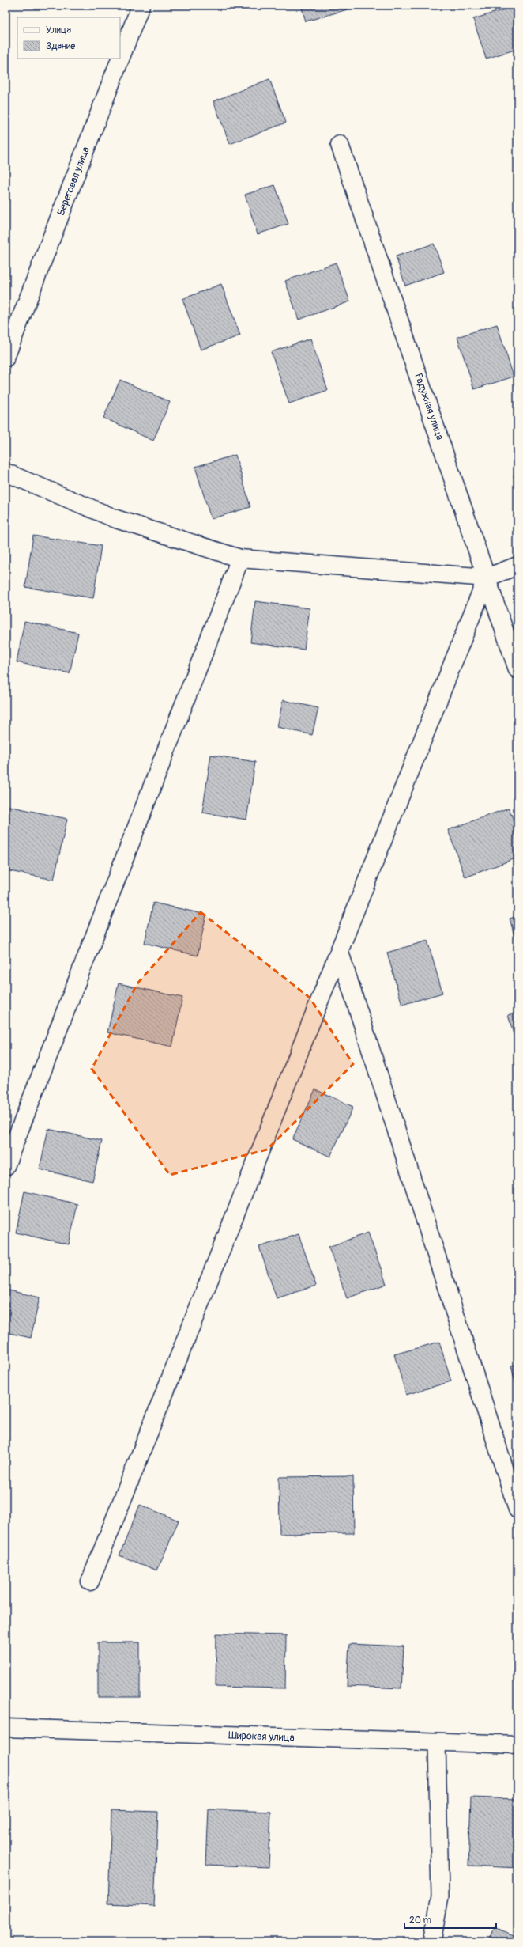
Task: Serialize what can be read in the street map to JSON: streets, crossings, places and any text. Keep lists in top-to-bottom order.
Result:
{
  "streets": {
    "street": ["Береговая улица", "Радужная улица", "Широкая улица"]
  },
  "legend": ["Улица", "Здание"],
  "scale_bar": "20 m"
}
